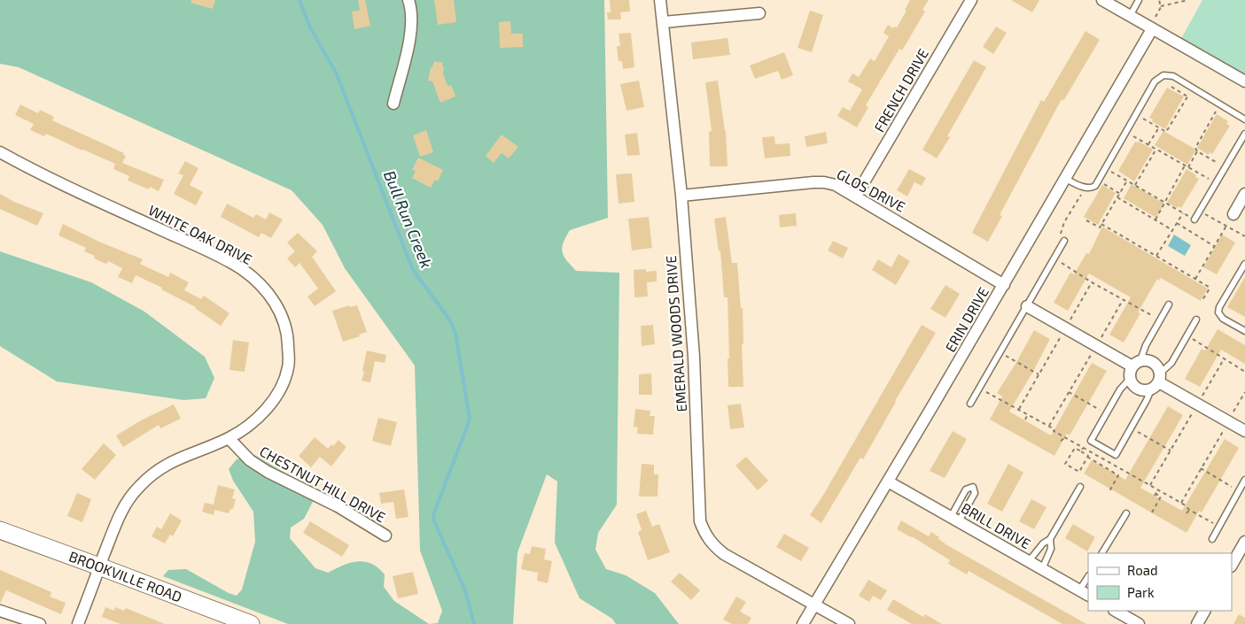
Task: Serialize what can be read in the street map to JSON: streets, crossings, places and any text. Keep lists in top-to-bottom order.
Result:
{
  "streets": {
    "street": [
      "FRENCH DRIVE",
      "GLOS DRIVE",
      "WHITE OAK DRIVE",
      "ERIN DRIVE",
      "EMERALD WOODS DRIVE",
      "CHESTNUT HILL DRIVE",
      "BRILL DRIVE",
      "BROOKVILLE ROAD"
    ]
  },
  "crossings": [
    ["FRENCH DRIVE", "GLOS DRIVE"],
    ["GLOS DRIVE", "ERIN DRIVE"],
    ["GLOS DRIVE", "EMERALD WOODS DRIVE"],
    ["WHITE OAK DRIVE", "CHESTNUT HILL DRIVE"],
    ["WHITE OAK DRIVE", "BROOKVILLE ROAD"],
    ["ERIN DRIVE", "EMERALD WOODS DRIVE"],
    ["ERIN DRIVE", "BRILL DRIVE"]
  ],
  "water": ["Bull Run Creek"],
  "legend": ["Road", "Park"]
}
